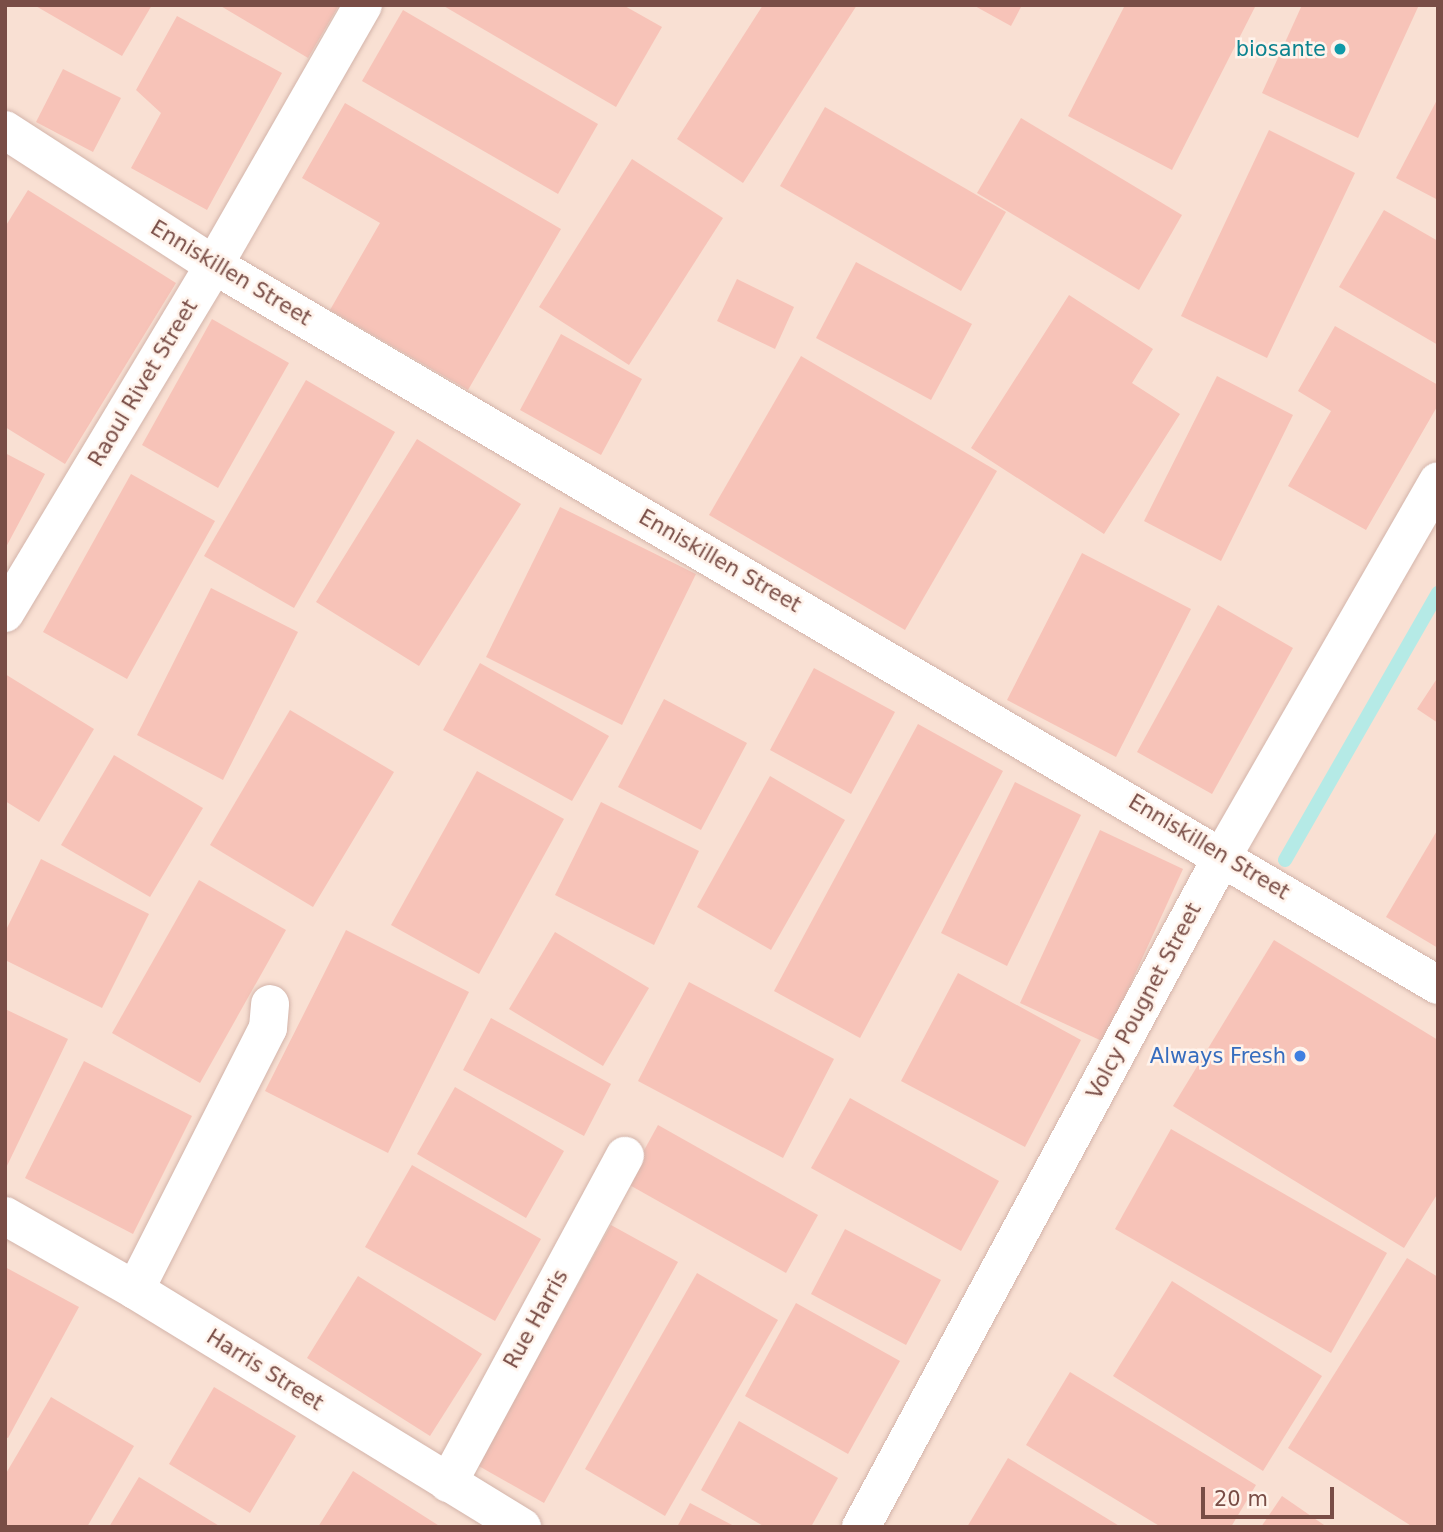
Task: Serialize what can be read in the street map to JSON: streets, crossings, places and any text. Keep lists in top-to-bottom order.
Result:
{
  "streets": {
    "street": [
      "Enniskillen Street",
      "Raoul Rivet Street",
      "Volcy Pougnet Street",
      "Rue Harris",
      "Harris Street"
    ]
  },
  "crossings": [
    ["Enniskillen Street", "Raoul Rivet Street"],
    ["Enniskillen Street", "Volcy Pougnet Street"],
    ["Rue Harris", "Harris Street"]
  ],
  "places": ["biosante", "Always Fresh"],
  "scale_bar": "20 m"
}
